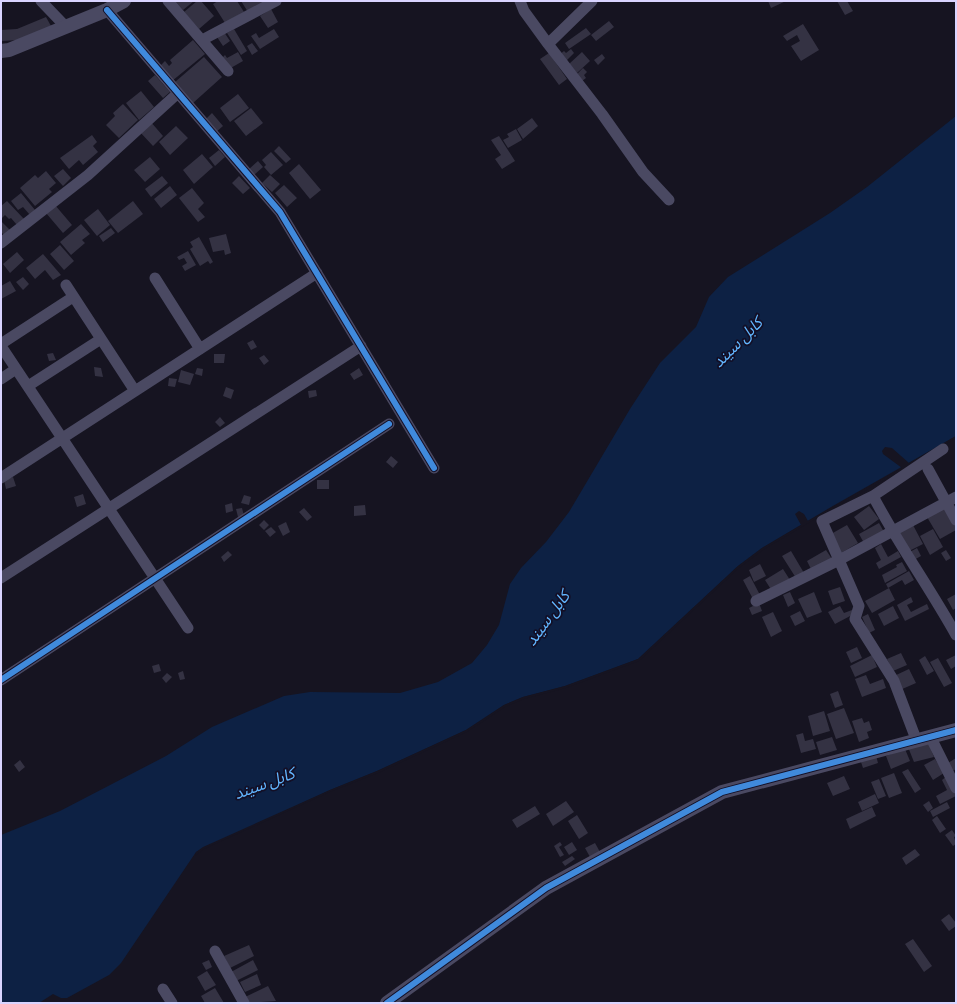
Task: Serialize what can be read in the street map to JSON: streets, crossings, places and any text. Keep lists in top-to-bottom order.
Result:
{
  "water": ["کابل سيند"]
}
